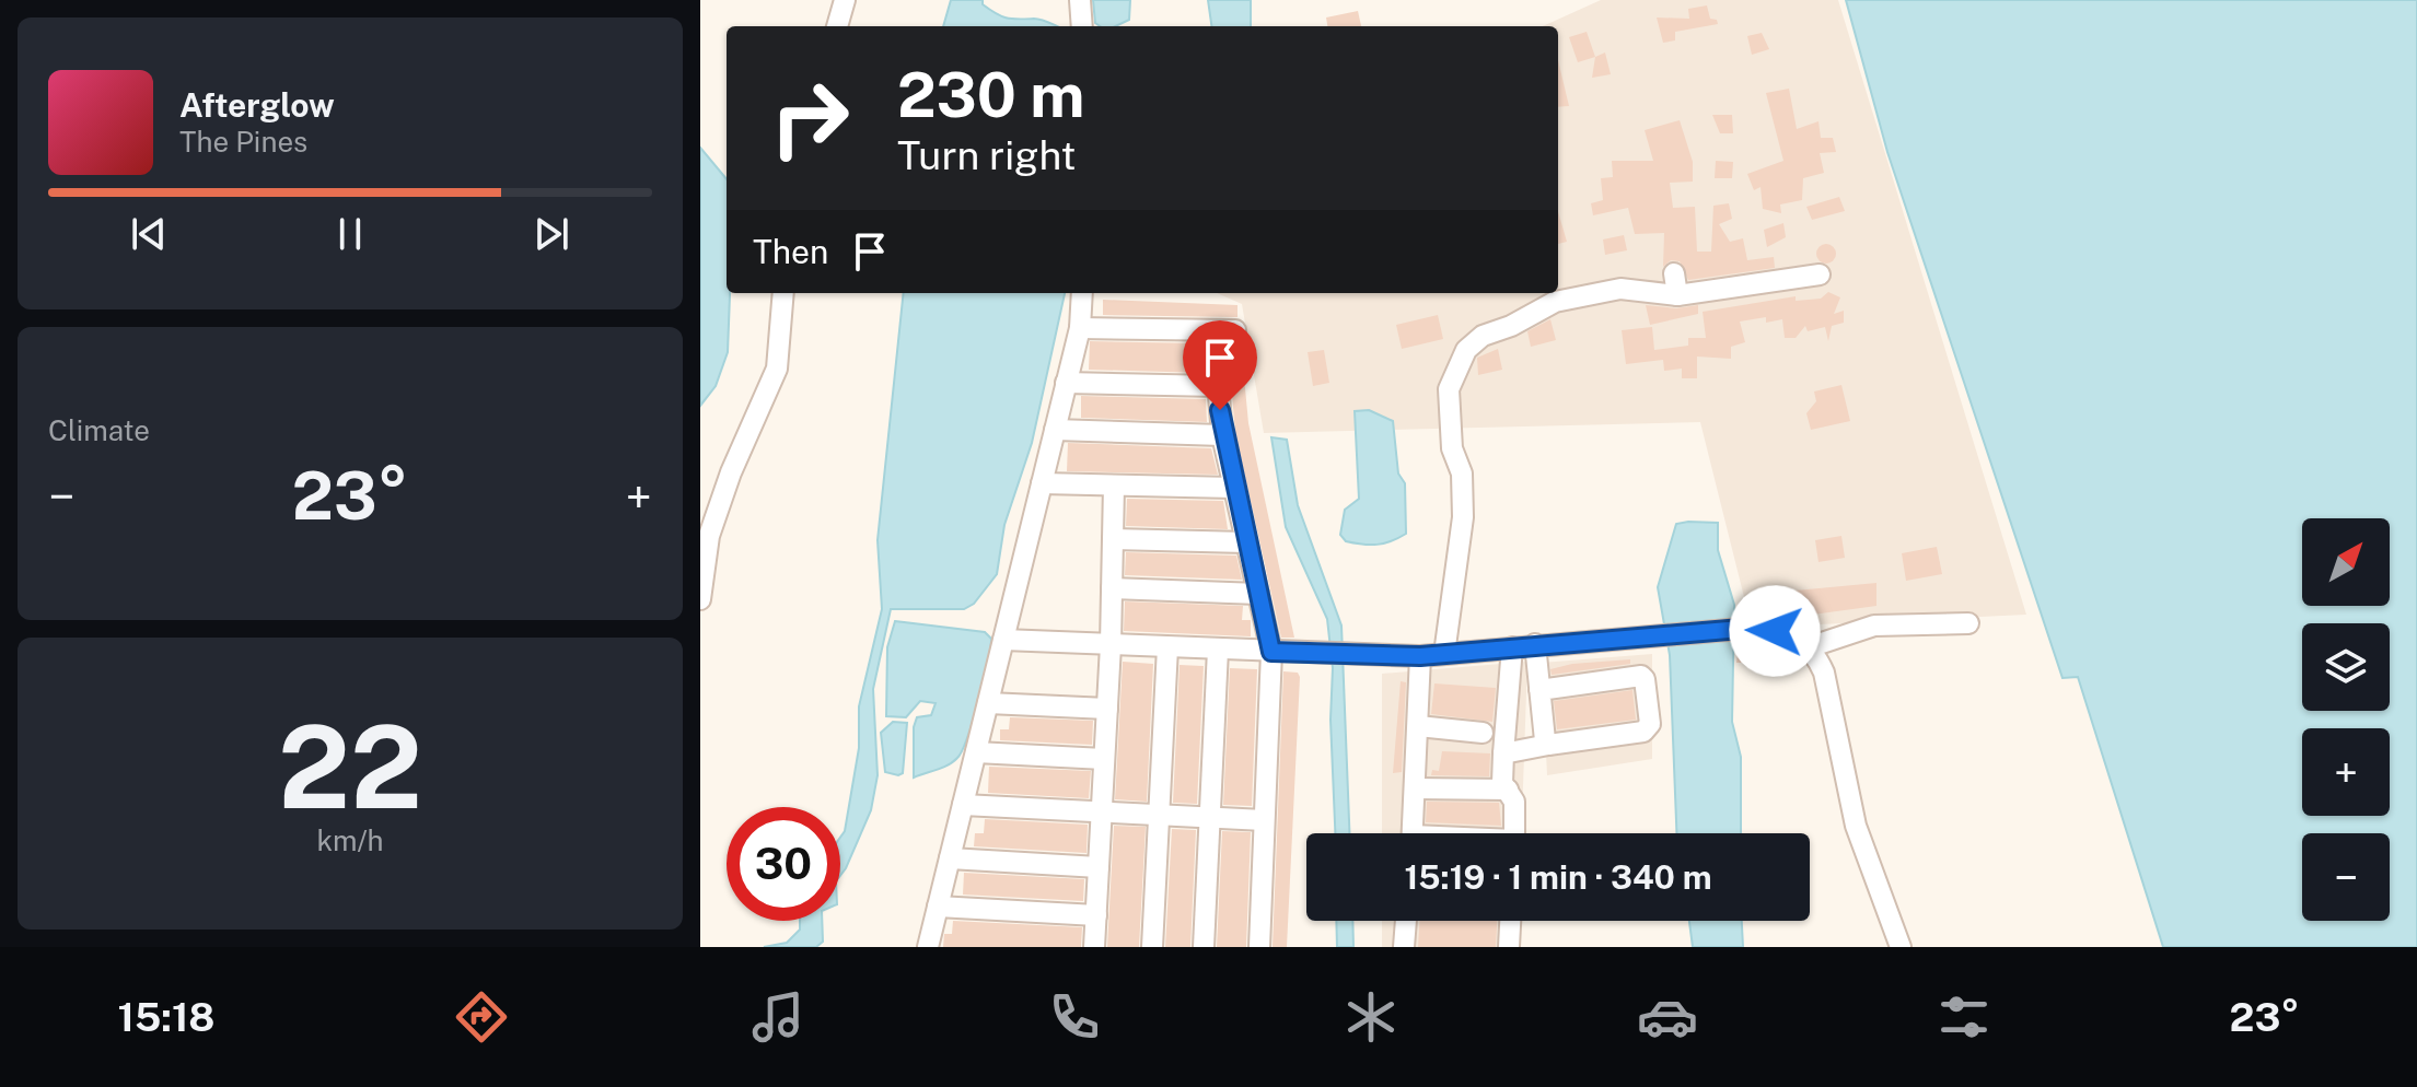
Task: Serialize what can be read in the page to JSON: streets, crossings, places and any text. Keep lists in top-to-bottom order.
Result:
{
  "north": "top right",
  "page": {
    "turn": ["230 m", "Turn right"],
    "song": ["Afterglow", "The Pines"],
    "then": "Then",
    "tile": [
      "Climate",
      ["22", "km/h"]
    ],
    "heat": ["−", "23°", "+"],
    "map_buttons": ["+", "−"],
    "limit": "30",
    "trip": "15:19 · 1 min · 340 m",
    "tabs": ["15:18", "23°"]
  }
}
